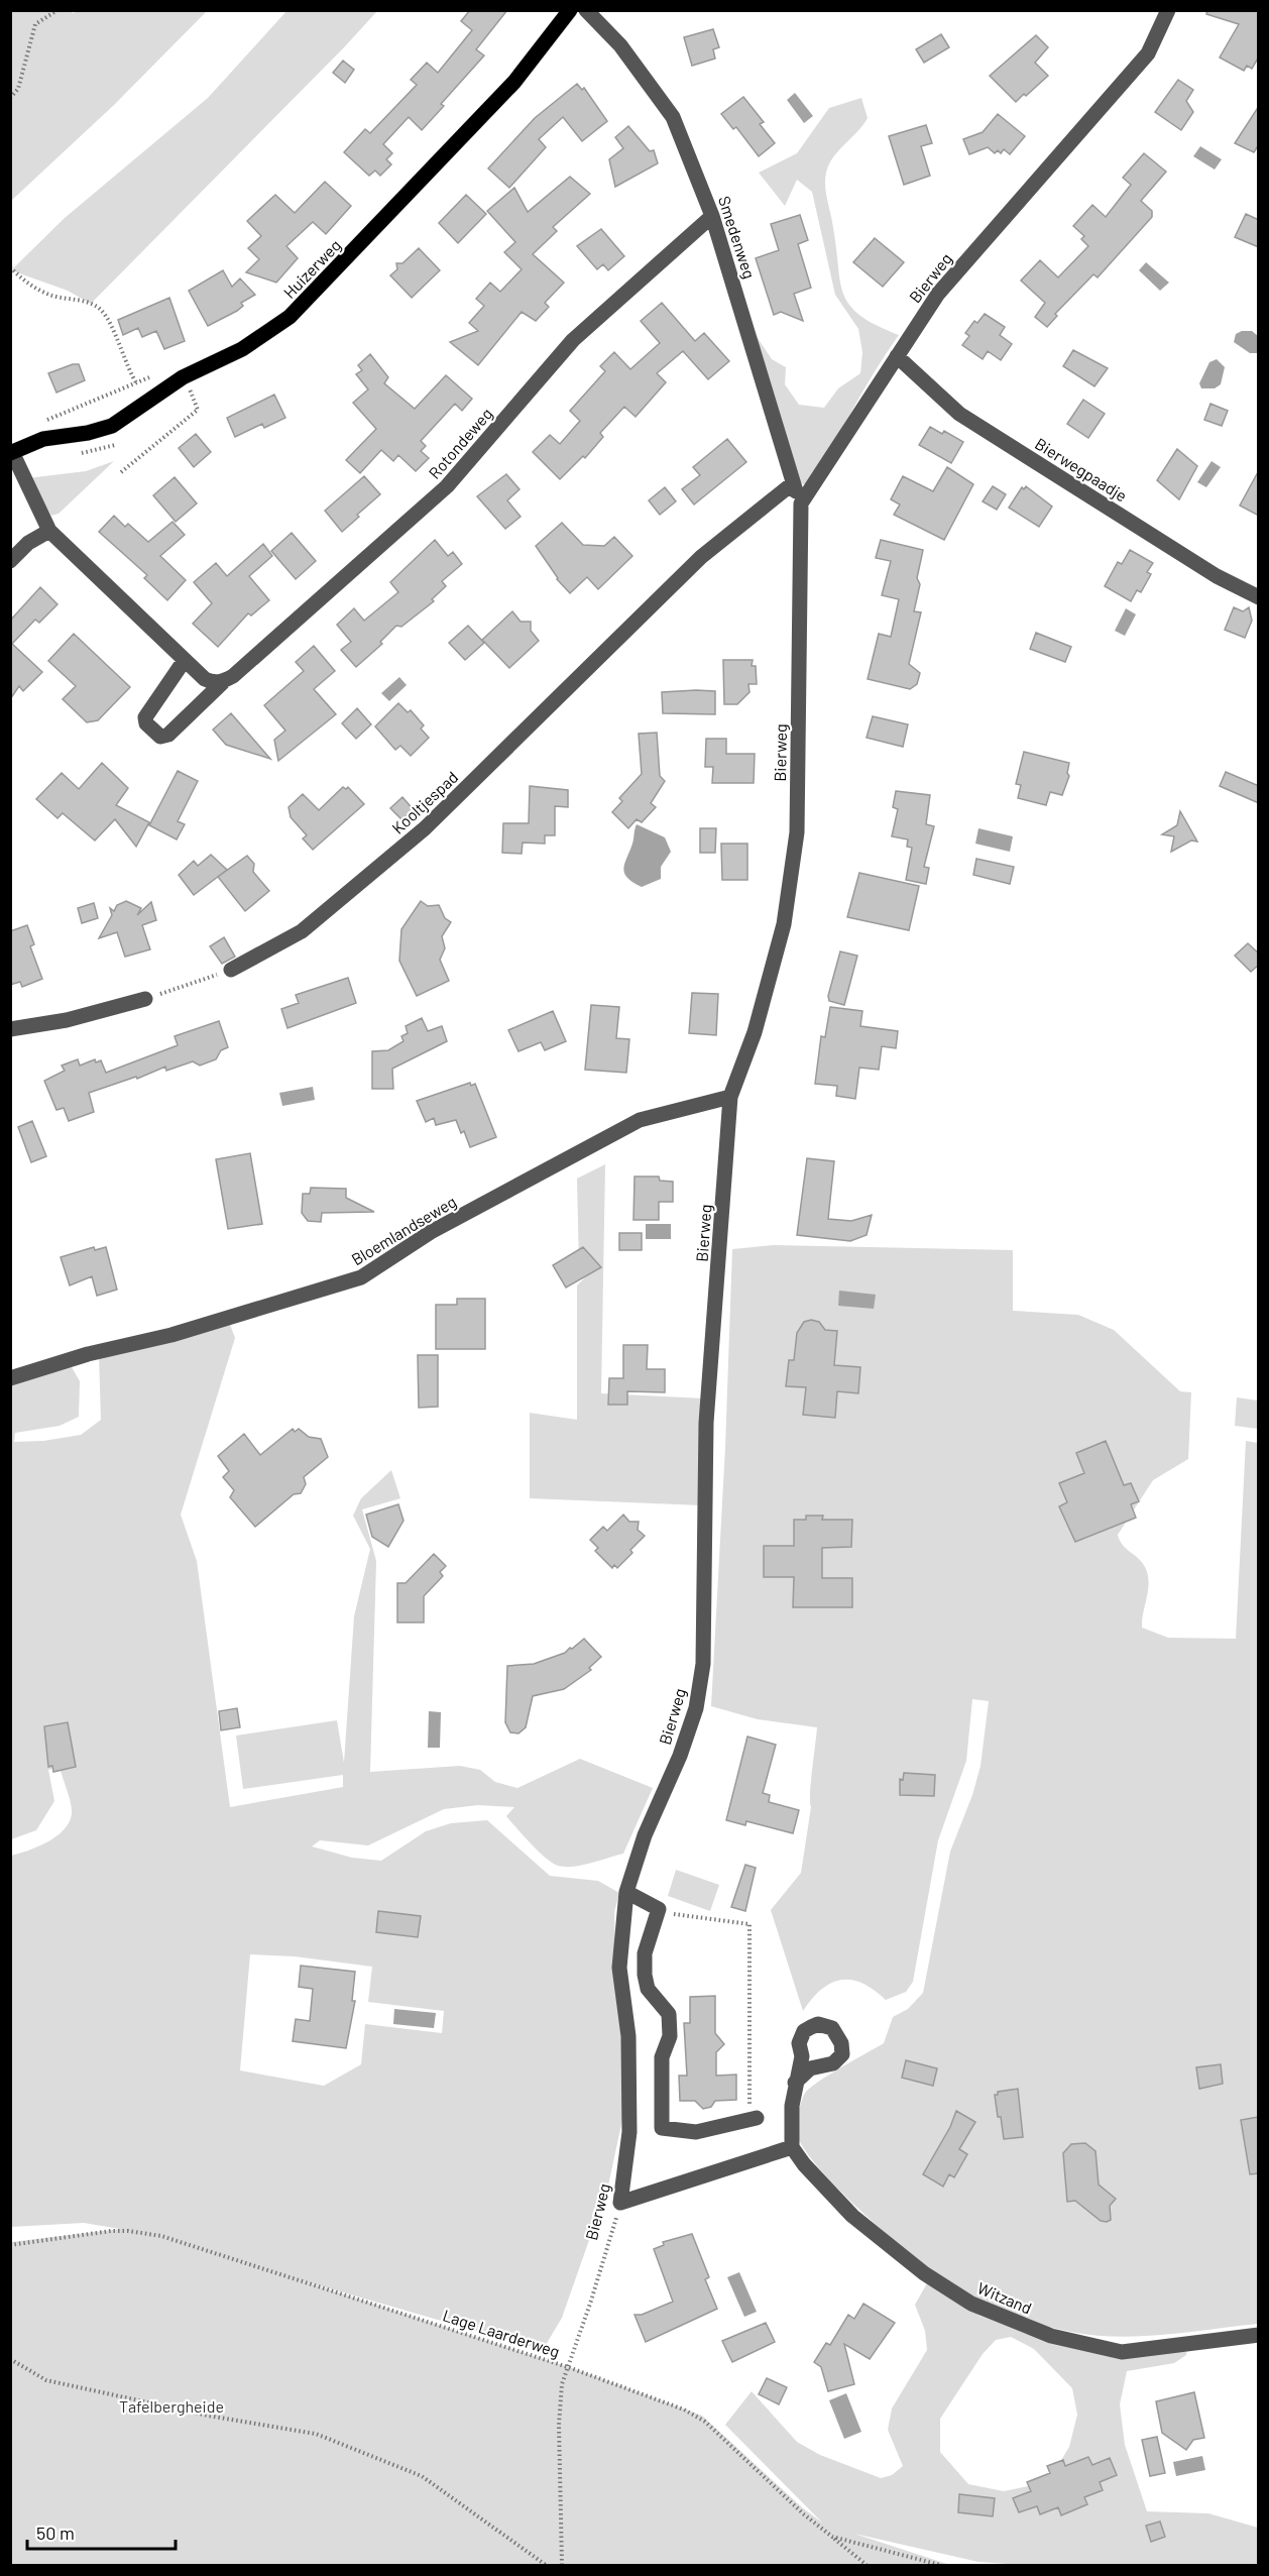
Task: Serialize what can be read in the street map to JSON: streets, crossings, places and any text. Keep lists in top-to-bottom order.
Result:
{
  "streets": {
    "main road": ["Huizerweg"],
    "street": [
      "Smedenweg",
      "Bierweg",
      "Rotondeweg",
      "Bierwegpaadje",
      "Kooltjespad",
      "Bloemlandseweg",
      "Witzand"
    ],
    "path": ["Lage Laarderweg"]
  },
  "crossings": [
    ["Smedenweg", "Bierweg"],
    ["Smedenweg", "Rotondeweg"],
    ["Smedenweg", "Kooltjespad"],
    ["Bierweg", "Bierwegpaadje"],
    ["Bierweg", "Bloemlandseweg"],
    ["Bierweg", "Lage Laarderweg"]
  ],
  "parks": ["Tafelbergheide"],
  "scale_bar": "50 m"
}
